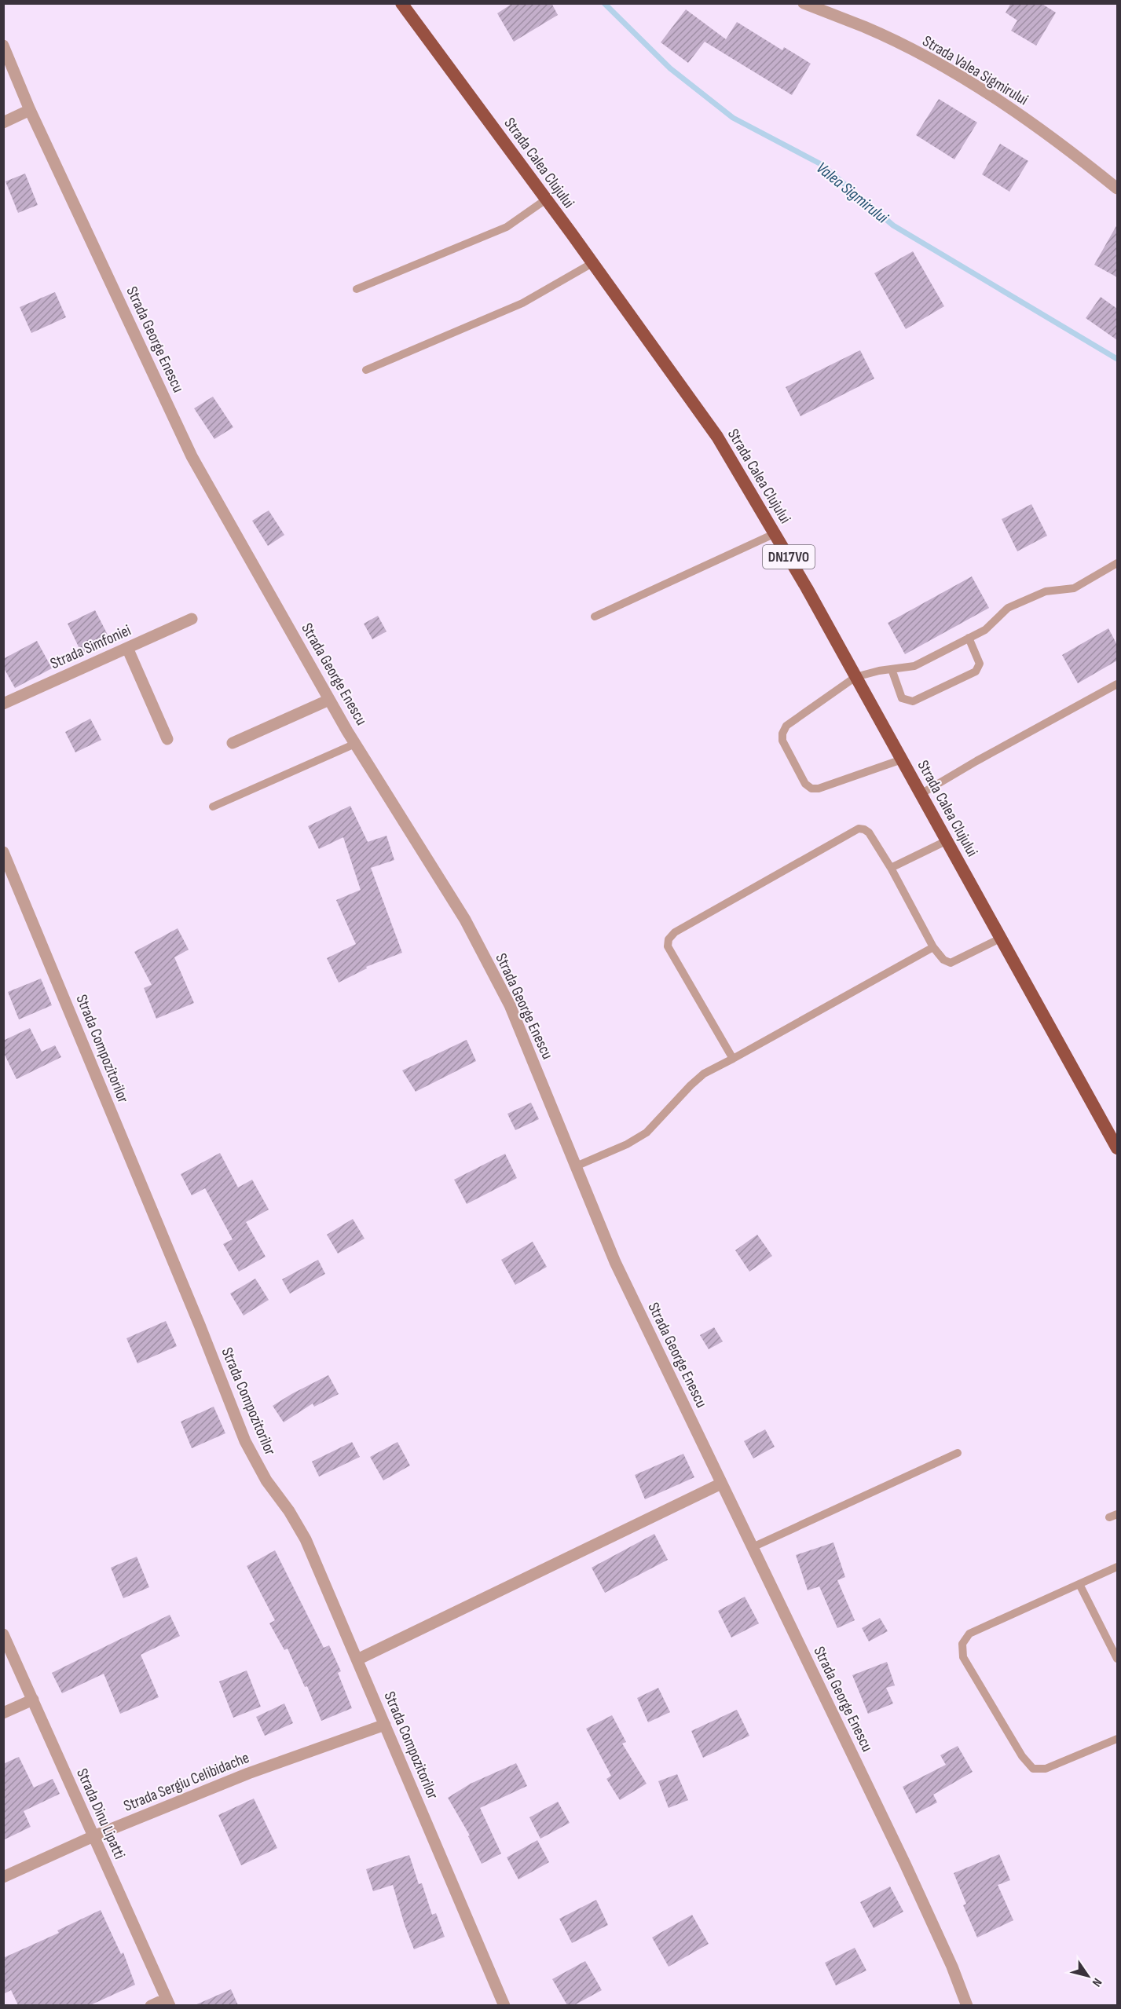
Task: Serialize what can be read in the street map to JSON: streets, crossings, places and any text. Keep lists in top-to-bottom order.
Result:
{
  "streets": {
    "highway": ["Strada Calea Clujului", "DN17VO"],
    "street": [
      "Strada Valea Sigmirului",
      "Strada George Enescu",
      "Strada Simfoniei",
      "Strada Compozitorilor",
      "Strada Sergiu Celibidache",
      "Strada Dinu Lipatti"
    ]
  },
  "crossings": [
    ["Strada Compozitorilor", "Strada Sergiu Celibidache"],
    ["Strada Sergiu Celibidache", "Strada Dinu Lipatti"]
  ],
  "water": ["Valea Sigmirului"],
  "north": "bottom right"
}
